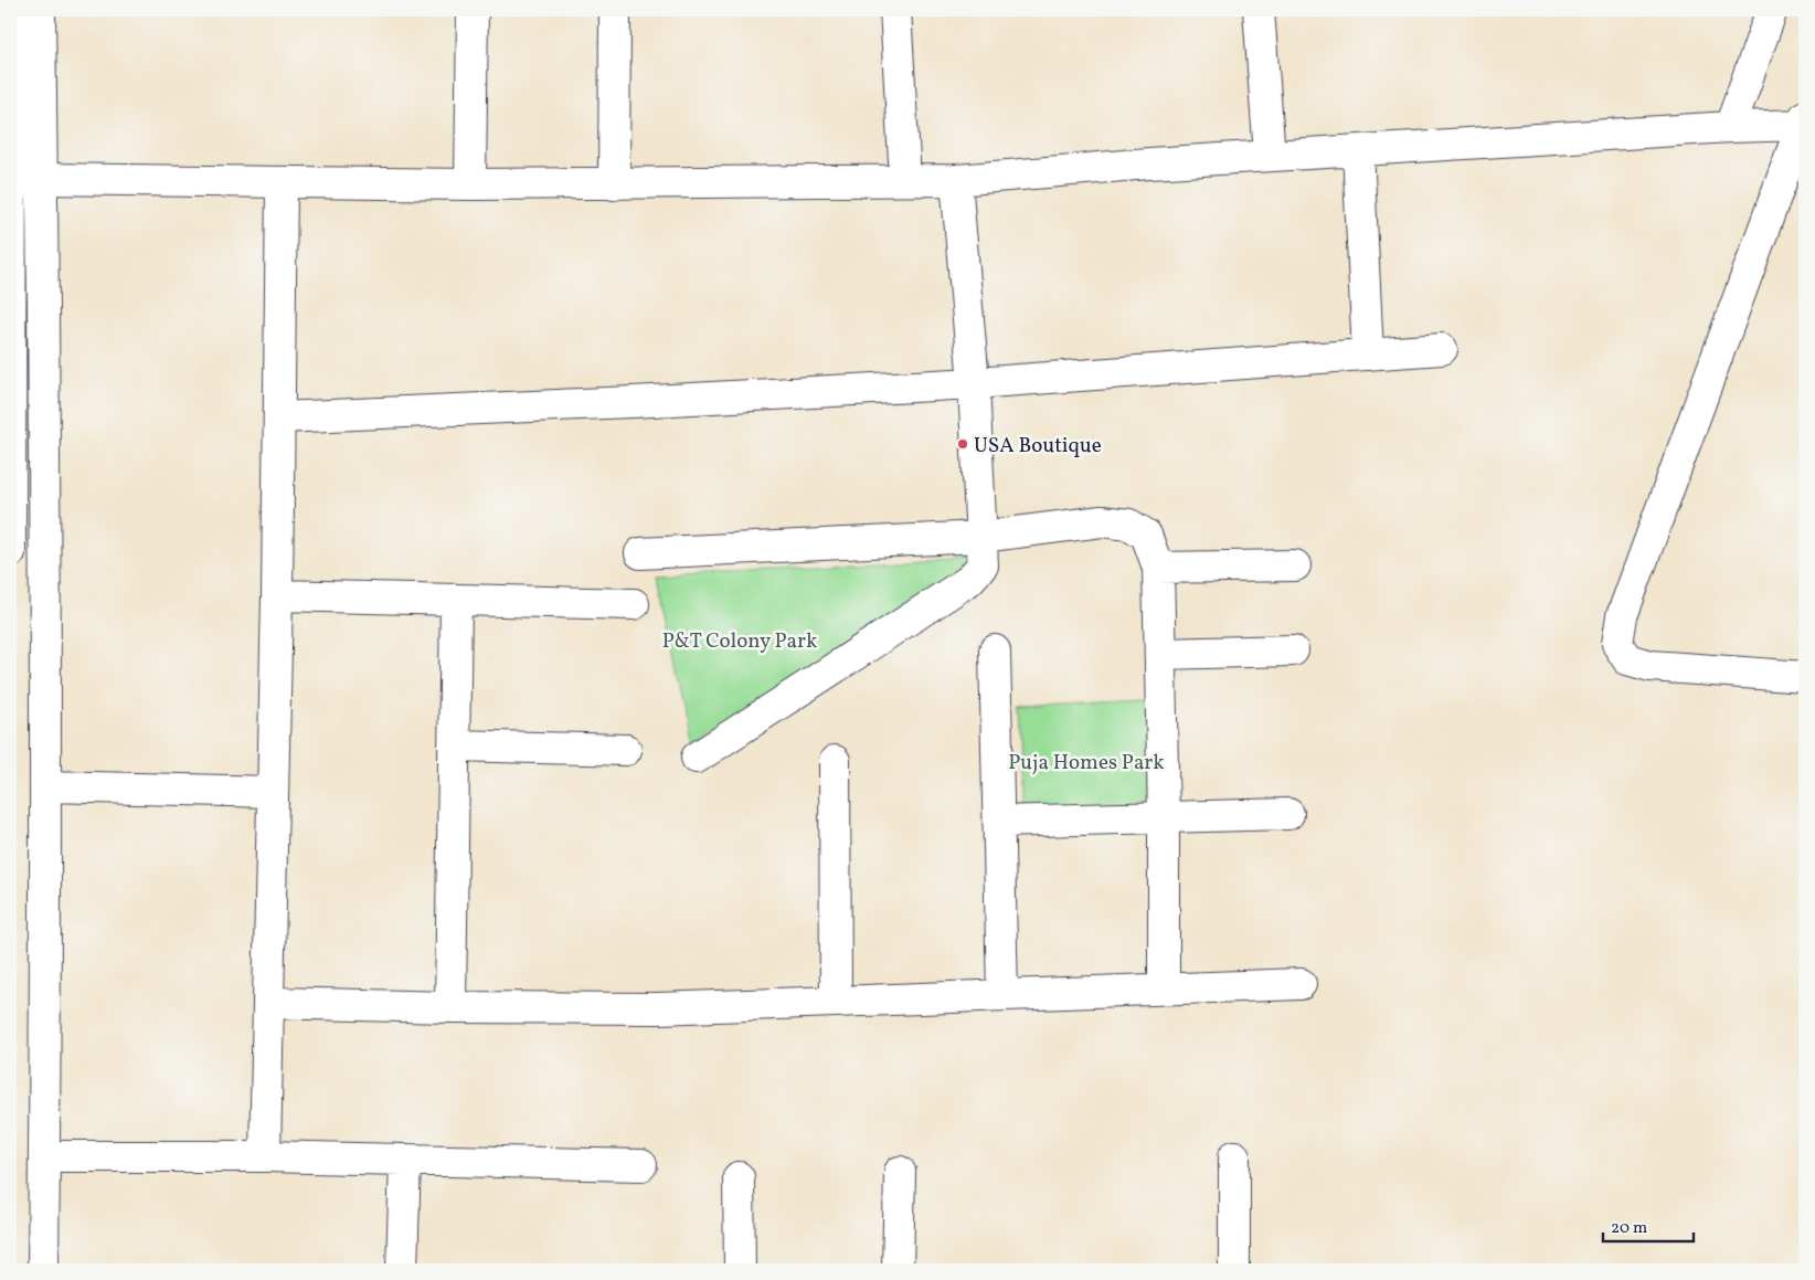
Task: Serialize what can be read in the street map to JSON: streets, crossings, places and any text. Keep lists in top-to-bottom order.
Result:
{
  "parks": ["P&T Colony Park", "Puja Homes Park"],
  "places": ["USA Boutique"],
  "scale_bar": "20 m"
}
